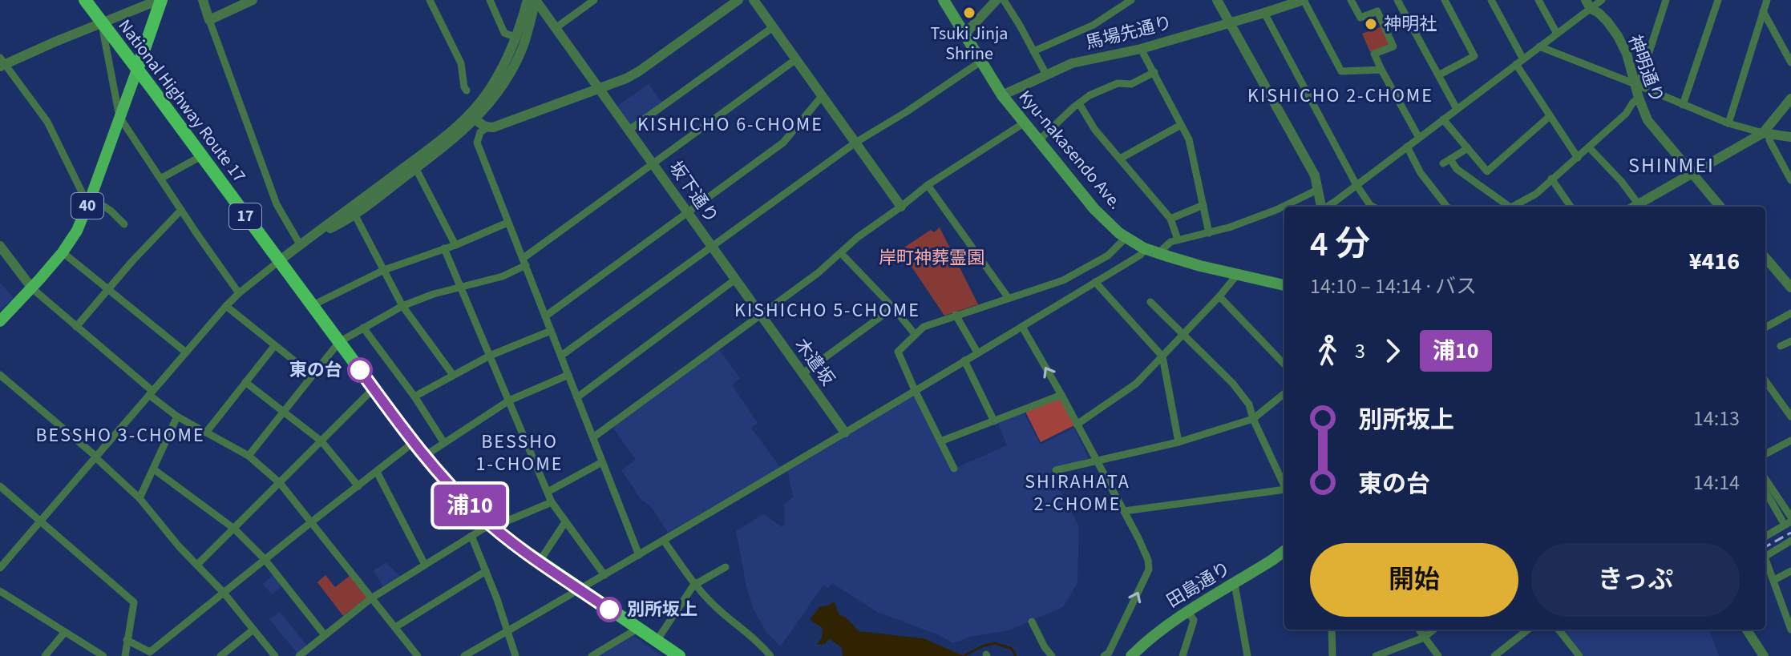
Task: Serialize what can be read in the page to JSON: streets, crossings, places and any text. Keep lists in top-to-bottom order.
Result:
{
  "streets": {
    "highway": ["National Highway Route 17", "17"],
    "main road": ["Kyu-nakasendo Ave.", "40", "田島通り"],
    "street": [
      "馬場先通り",
      "神明通り",
      "坂下通り",
      "木遣坂"
    ]
  },
  "crossings": [
    ["馬場先通り", "Kyu-nakasendo Ave."],
    ["National Highway Route 17", "40"],
    ["坂下通り", "木遣坂"]
  ],
  "districts": [
    "KISHICHO 2-CHOME",
    "KISHICHO 6-CHOME",
    "SHINMEI",
    "KISHICHO 5-CHOME",
    "BESSHO 3-CHOME",
    "BESSHO 1-CHOME",
    "SHIRAHATA 2-CHOME"
  ],
  "parks": ["岸町神葬霊園"],
  "places": [
    "Tsuki Jinja Shrine",
    "神明社",
    "東の台",
    "別所坂上"
  ],
  "lines": ["bus line 浦10"],
  "page": {
    "on_map": "浦10",
    "heading": ["4 分", "14:10 – 14:14 · バス", "¥416"],
    "legs": ["3", "浦10"],
    "list": [
      {
        "name": "別所坂上",
        "value": "14:13"
      },
      {
        "name": "東の台",
        "value": "14:14"
      }
    ],
    "buttons": ["開始", "きっぷ"]
  }
}
